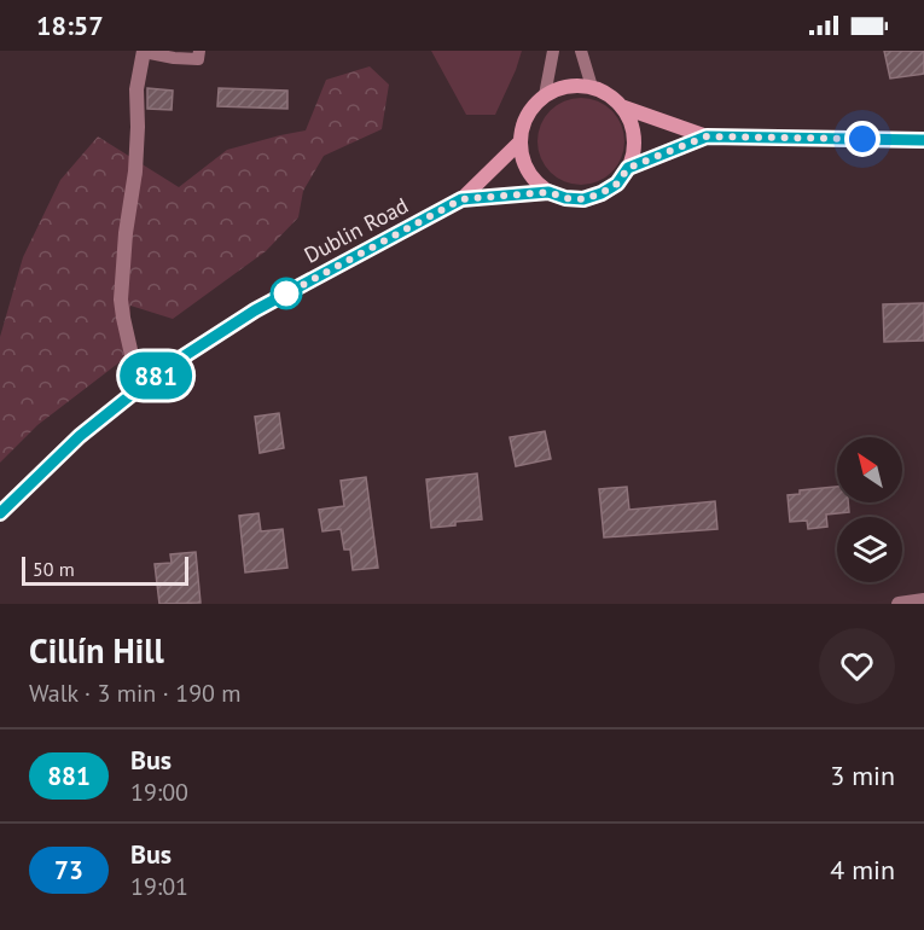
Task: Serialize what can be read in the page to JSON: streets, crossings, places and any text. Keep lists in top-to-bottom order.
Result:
{
  "streets": {
    "main road": ["Dublin Road"]
  },
  "lines": ["bus line 881"],
  "scale_bar": "50 m",
  "north": "top left",
  "page": {
    "status": "18:57",
    "on_map": "881",
    "scale": "50 m",
    "heading": ["Cillín Hill", "Walk · 3 min · 190 m"],
    "list": [
      {
        "mark": "881",
        "name": "Bus",
        "note": "19:00",
        "value": "3 min"
      },
      {
        "mark": "73",
        "name": "Bus",
        "note": "19:01",
        "value": "4 min"
      }
    ]
  }
}
